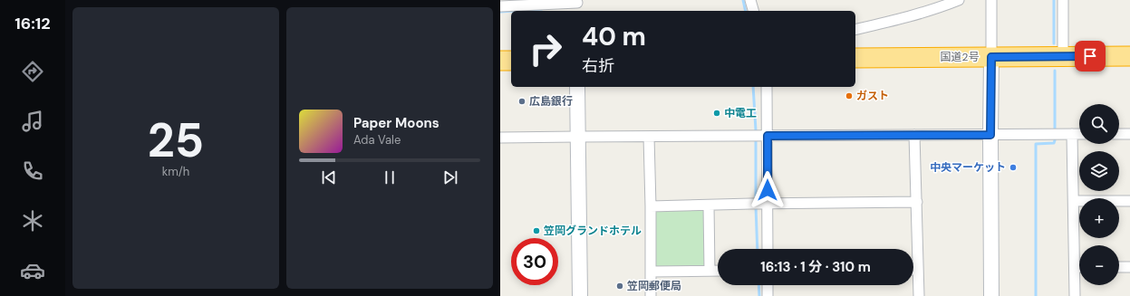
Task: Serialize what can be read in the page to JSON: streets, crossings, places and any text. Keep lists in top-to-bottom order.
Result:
{
  "streets": {
    "highway": ["国道2号"]
  },
  "places": [
    "ガスト",
    "広島銀行",
    "中電工",
    "中央マーケット",
    "笠岡グランドホテル",
    "笠岡郵便局"
  ],
  "page": {
    "tabs": "16:12",
    "tile": ["25", "km/h"],
    "turn": ["40 m", "右折"],
    "map_buttons": ["+", "−"],
    "song": ["Paper Moons", "Ada Vale"],
    "limit": "30",
    "trip": "16:13 · 1 分 · 310 m"
  }
}
